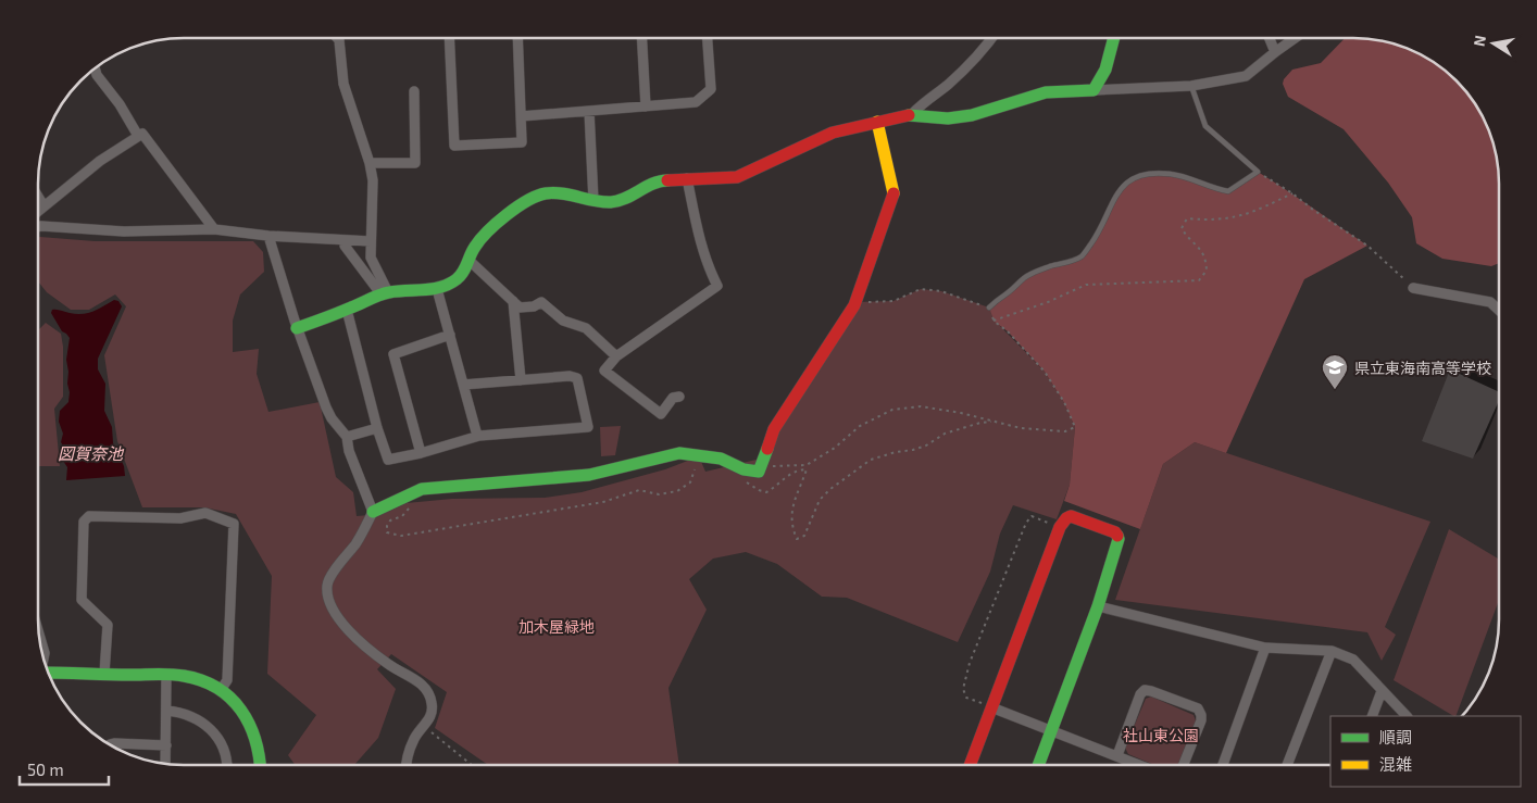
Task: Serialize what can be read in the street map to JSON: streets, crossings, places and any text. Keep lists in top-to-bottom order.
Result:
{
  "water": ["図賀奈池"],
  "parks": ["加木屋緑地", "社山東公園"],
  "places": {
    "school or university": ["県立東海南高等学校"]
  },
  "legend": ["順調", "混雑"],
  "scale_bar": "50 m",
  "north": "left"
}
